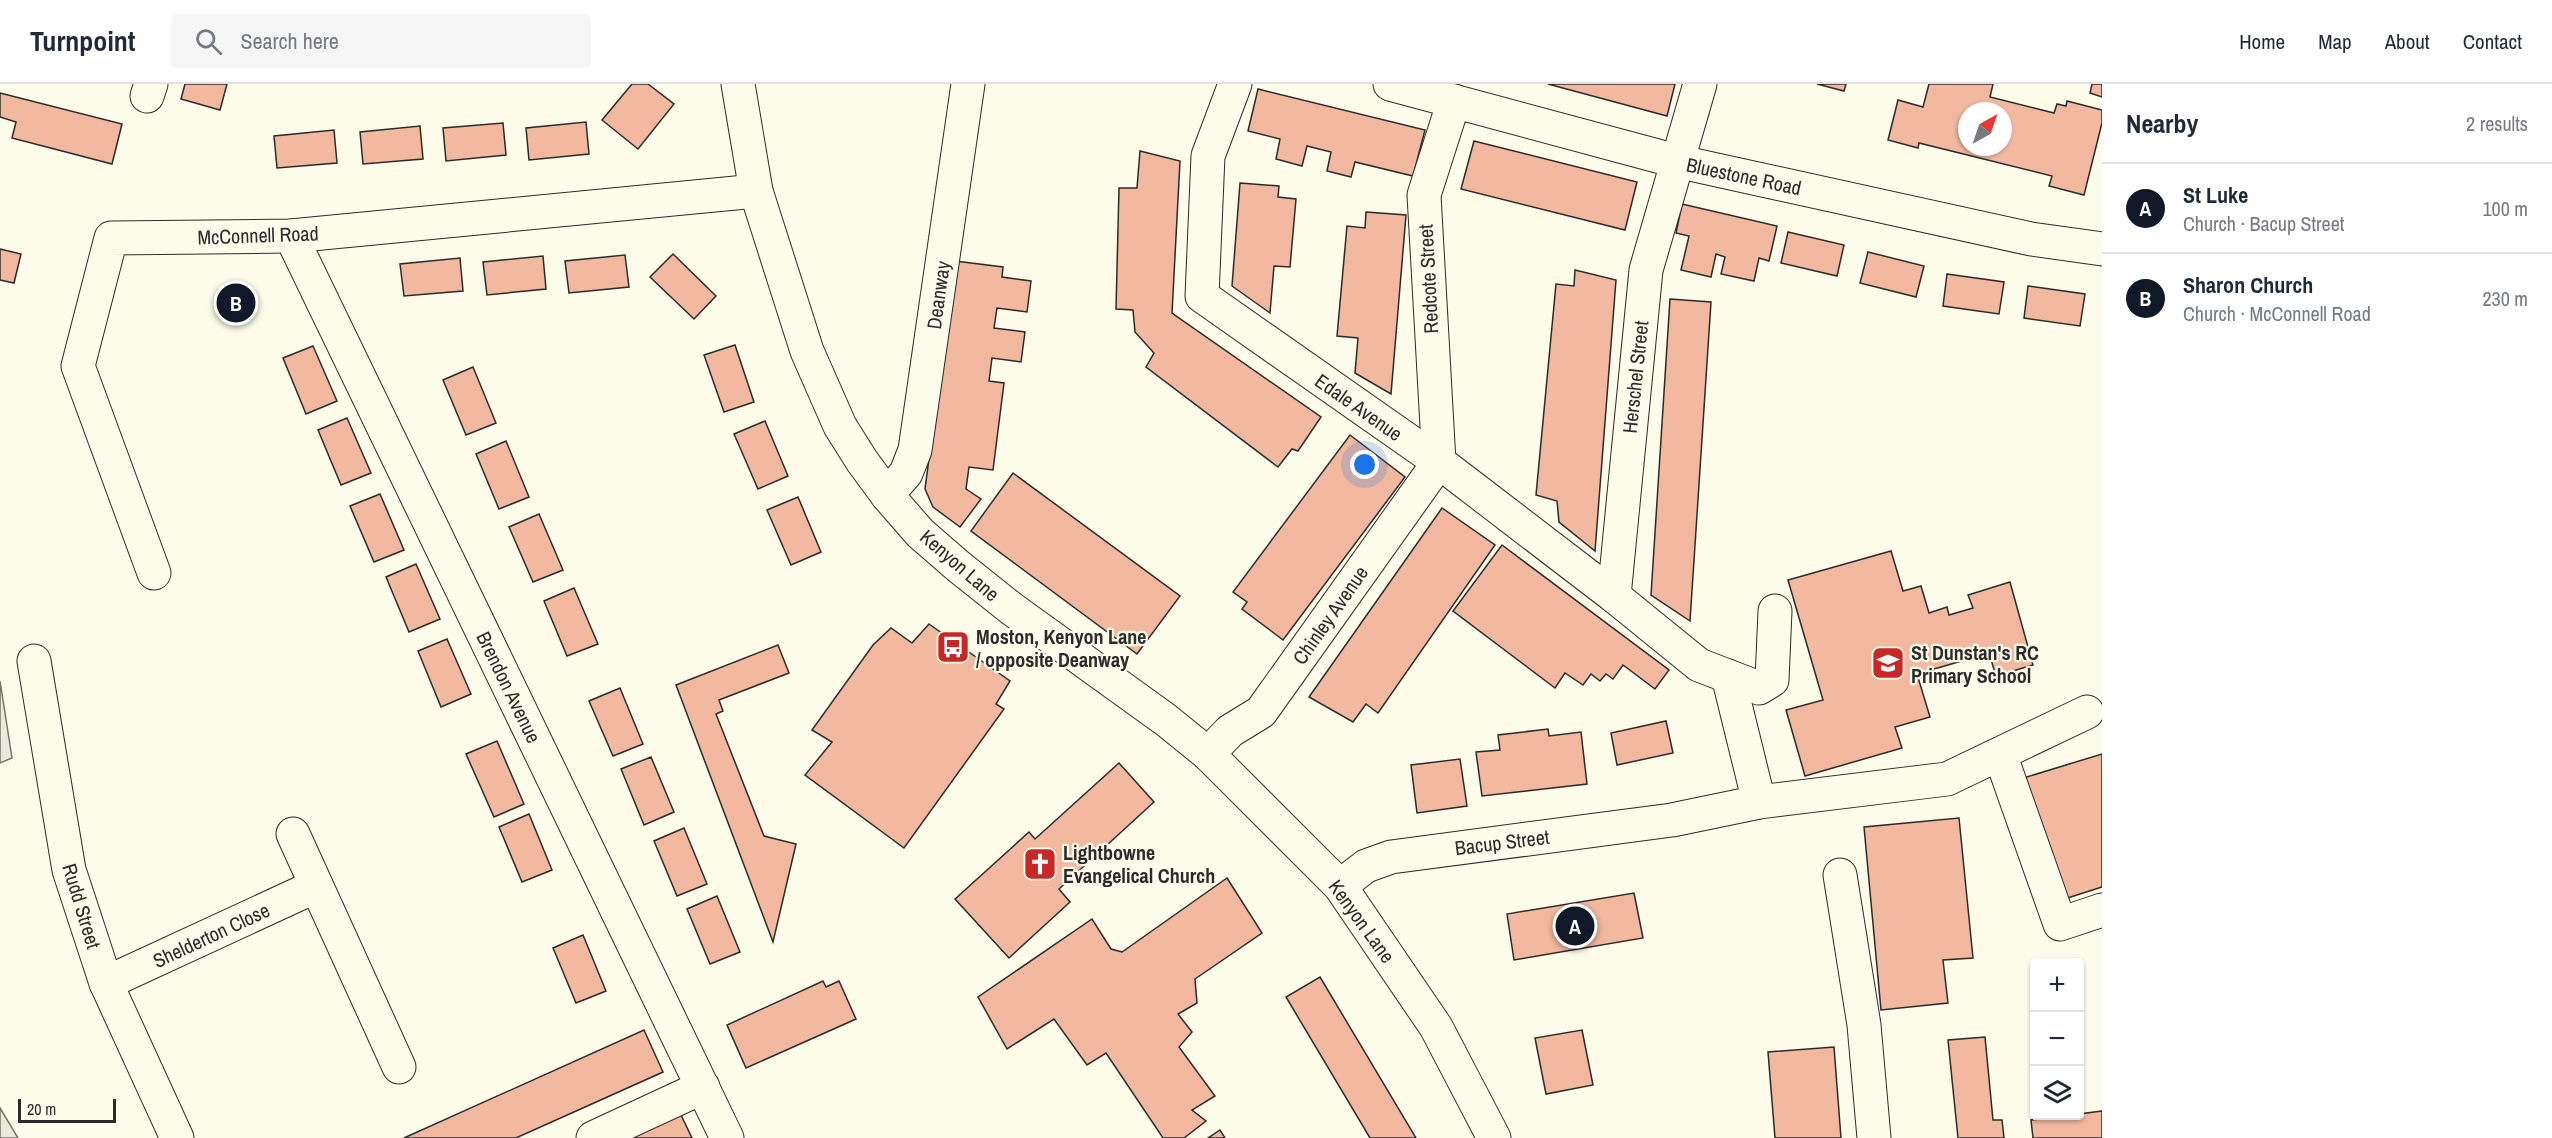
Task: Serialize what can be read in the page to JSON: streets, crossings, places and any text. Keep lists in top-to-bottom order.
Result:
{
  "streets": {
    "street": [
      "Bluestone Road",
      "McConnell Road",
      "Redcote Street",
      "Deanway",
      "Herschel Street",
      "Edale Avenue",
      "Kenyon Lane",
      "Chinley Avenue",
      "Brendon Avenue",
      "Bacup Street",
      "Rudd Street",
      "Shelderton Close"
    ]
  },
  "crossings": [
    ["Bluestone Road", "Redcote Street"],
    ["Bluestone Road", "Herschel Street"],
    ["McConnell Road", "Kenyon Lane"],
    ["McConnell Road", "Brendon Avenue"],
    ["Redcote Street", "Edale Avenue"],
    ["Redcote Street", "Chinley Avenue"],
    ["Deanway", "Kenyon Lane"],
    ["Herschel Street", "Edale Avenue"],
    ["Edale Avenue", "Chinley Avenue"],
    ["Kenyon Lane", "Chinley Avenue"],
    ["Kenyon Lane", "Bacup Street"],
    ["Rudd Street", "Shelderton Close"]
  ],
  "places": {
    "bus stop": ["Moston, Kenyon Lane / opposite Deanway"],
    "school or university": ["St Dunstan's RC Primary School"],
    "church": ["Lightbowne Evangelical Church"]
  },
  "scale_bar": "20 m",
  "north": "top right",
  "page": {
    "header": "Turnpoint",
    "search": "Search here",
    "nav": [
      "Home",
      "Map",
      "About",
      "Contact"
    ],
    "heading": ["Nearby", "2 results"],
    "list": [
      {
        "mark": "A",
        "name": "St Luke",
        "note": "Church · Bacup Street",
        "value": "100 m"
      },
      {
        "mark": "B",
        "name": "Sharon Church",
        "note": "Church · McConnell Road",
        "value": "230 m"
      }
    ],
    "pins": ["B", "A"],
    "map_buttons": ["+", "−"],
    "scale": "20 m"
  }
}
